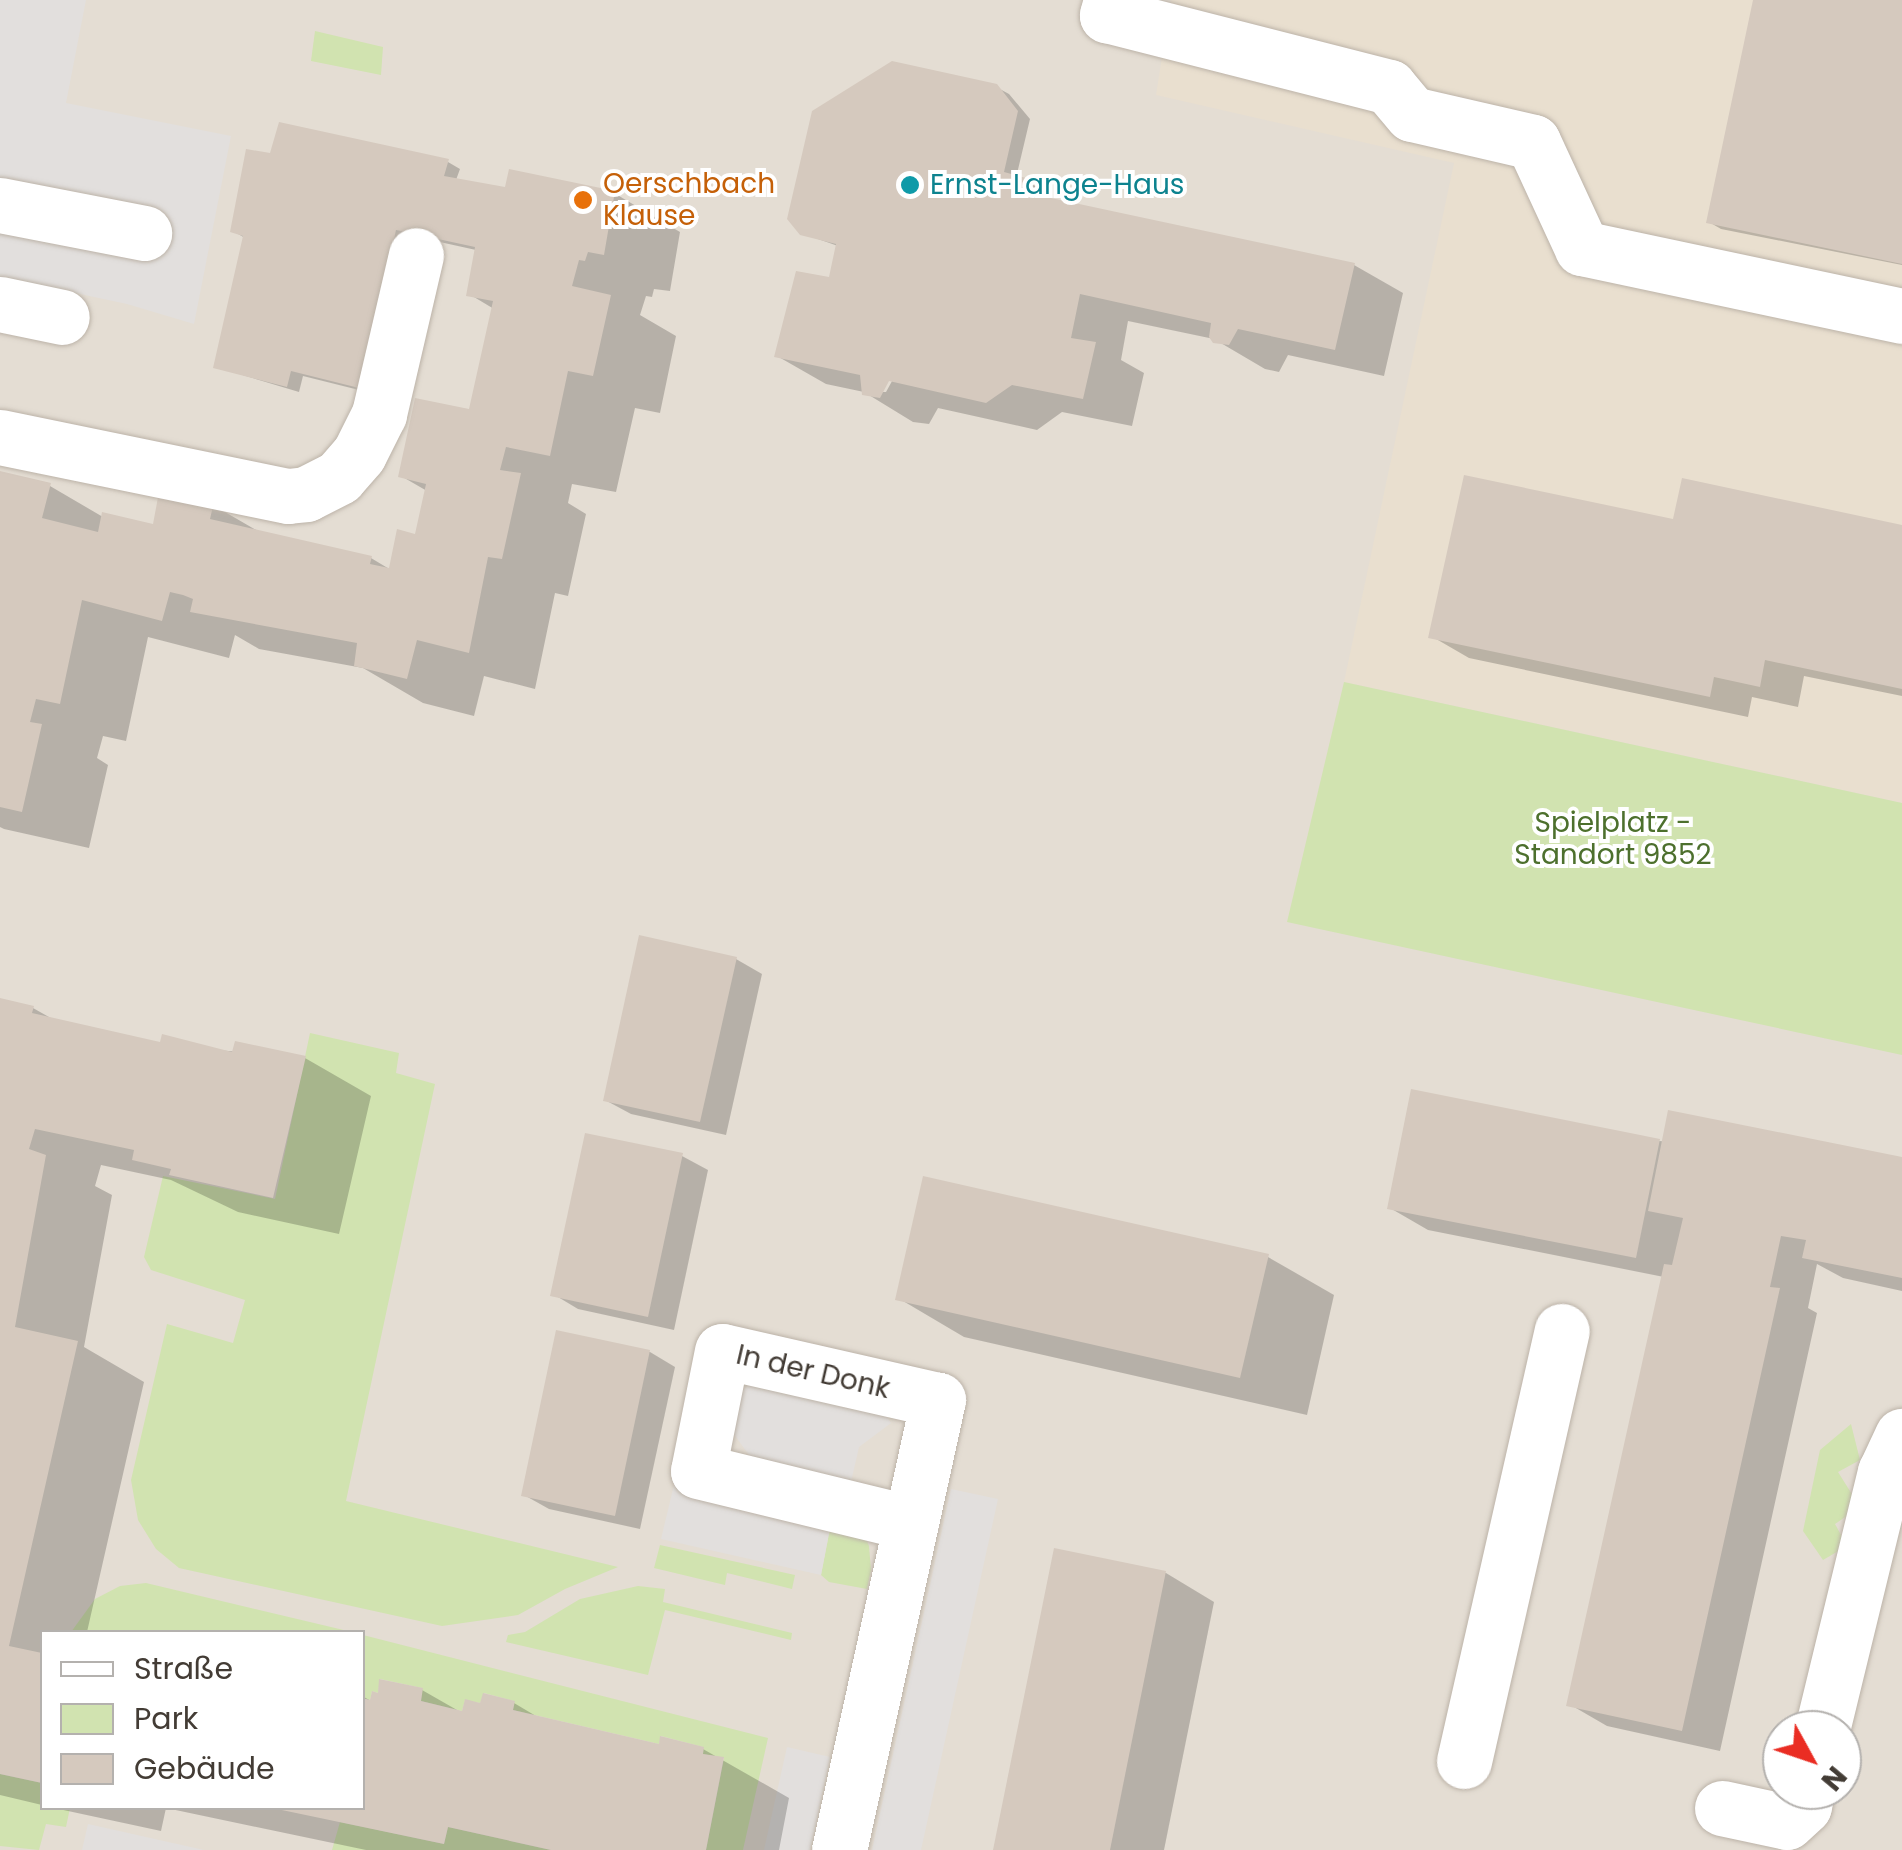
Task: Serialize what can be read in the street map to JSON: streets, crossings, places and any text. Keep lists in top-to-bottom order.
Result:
{
  "parks": ["Spielplatz - Standort 9852"],
  "places": ["Ernst-Lange-Haus", "Oerschbach Klause"],
  "legend": ["Straße", "Park", "Gebäude"],
  "north": "bottom right"
}
